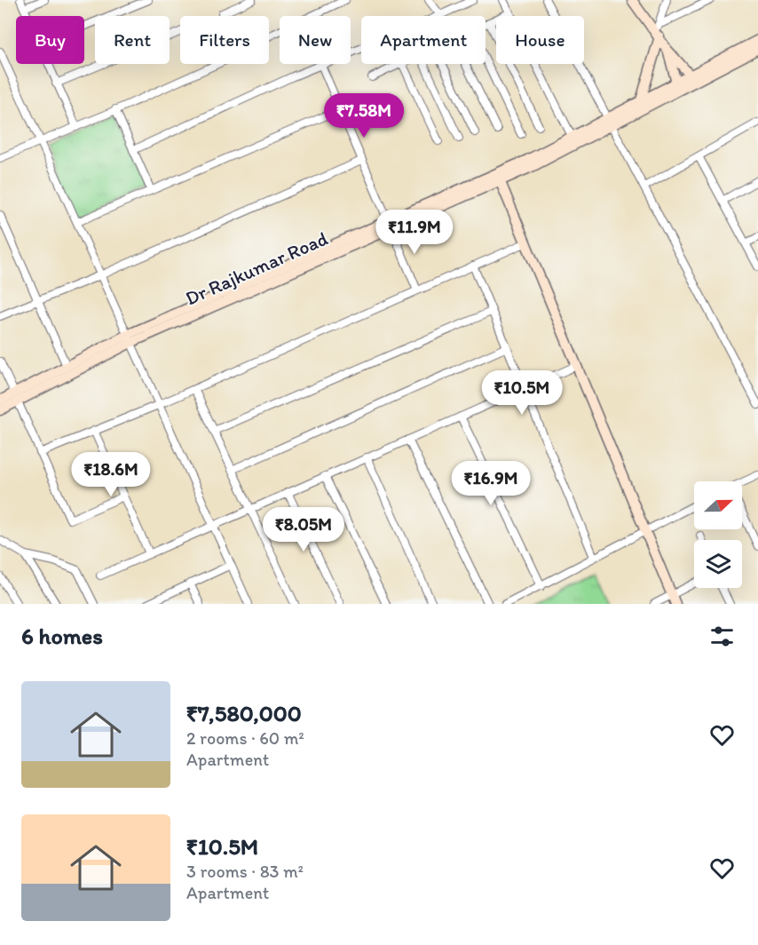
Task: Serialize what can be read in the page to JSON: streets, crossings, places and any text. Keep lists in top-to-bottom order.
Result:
{
  "streets": {
    "main road": ["Dr Rajkumar Road"]
  },
  "north": "right",
  "page": {
    "chip": [
      "Buy",
      "Rent",
      "Filters",
      "New",
      "Apartment",
      "House"
    ],
    "price": [
      "₹7.58M",
      "₹11.9M",
      "₹10.5M",
      "₹18.6M",
      "₹16.9M",
      "₹8.05M"
    ],
    "heading": "6 homes",
    "list": [
      {
        "name": "₹7,580,000",
        "note": "2 rooms · 60 m² · Apartment"
      },
      {
        "name": "₹10.5M",
        "note": "3 rooms · 83 m² · Apartment"
      }
    ]
  }
}
